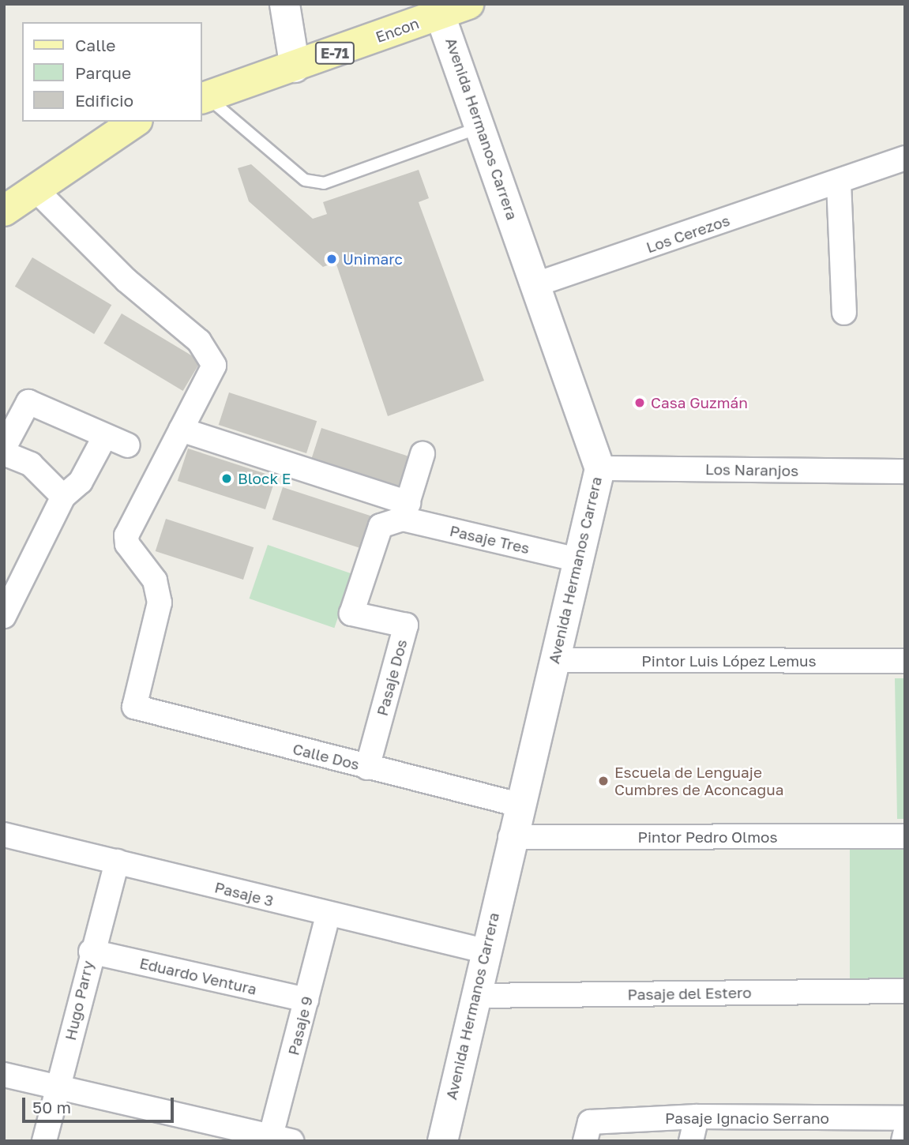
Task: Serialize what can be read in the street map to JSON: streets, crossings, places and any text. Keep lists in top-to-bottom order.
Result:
{
  "streets": {
    "main road": ["Encon", "E-71"],
    "street": [
      "Avenida Hermanos Carrera",
      "Los Cerezos",
      "Los Naranjos",
      "Pasaje Tres",
      "Pintor Luis López Lemus",
      "Pasaje Dos",
      "Calle Dos",
      "Pintor Pedro Olmos",
      "Pasaje 3",
      "Eduardo Ventura",
      "Pasaje del Estero",
      "Hugo Parry",
      "Pasaje 9",
      "Pasaje Ignacio Serrano"
    ]
  },
  "crossings": [
    ["Encon", "Avenida Hermanos Carrera"],
    ["Avenida Hermanos Carrera", "Los Cerezos"],
    ["Avenida Hermanos Carrera", "Los Naranjos"],
    ["Avenida Hermanos Carrera", "Pasaje Tres"],
    ["Avenida Hermanos Carrera", "Pintor Luis López Lemus"],
    ["Avenida Hermanos Carrera", "Calle Dos"],
    ["Avenida Hermanos Carrera", "Pintor Pedro Olmos"],
    ["Avenida Hermanos Carrera", "Pasaje 3"],
    ["Avenida Hermanos Carrera", "Pasaje del Estero"],
    ["Pasaje Tres", "Pasaje Dos"],
    ["Pasaje Tres", "Calle Dos"],
    ["Pasaje Dos", "Calle Dos"],
    ["Pasaje 3", "Hugo Parry"],
    ["Pasaje 3", "Pasaje 9"],
    ["Eduardo Ventura", "Hugo Parry"],
    ["Eduardo Ventura", "Pasaje 9"]
  ],
  "places": [
    "Unimarc",
    "Casa Guzmán",
    "Block E",
    "Escuela de Lenguaje Cumbres de Aconcagua"
  ],
  "legend": ["Calle", "Parque", "Edificio"],
  "scale_bar": "50 m"
}
